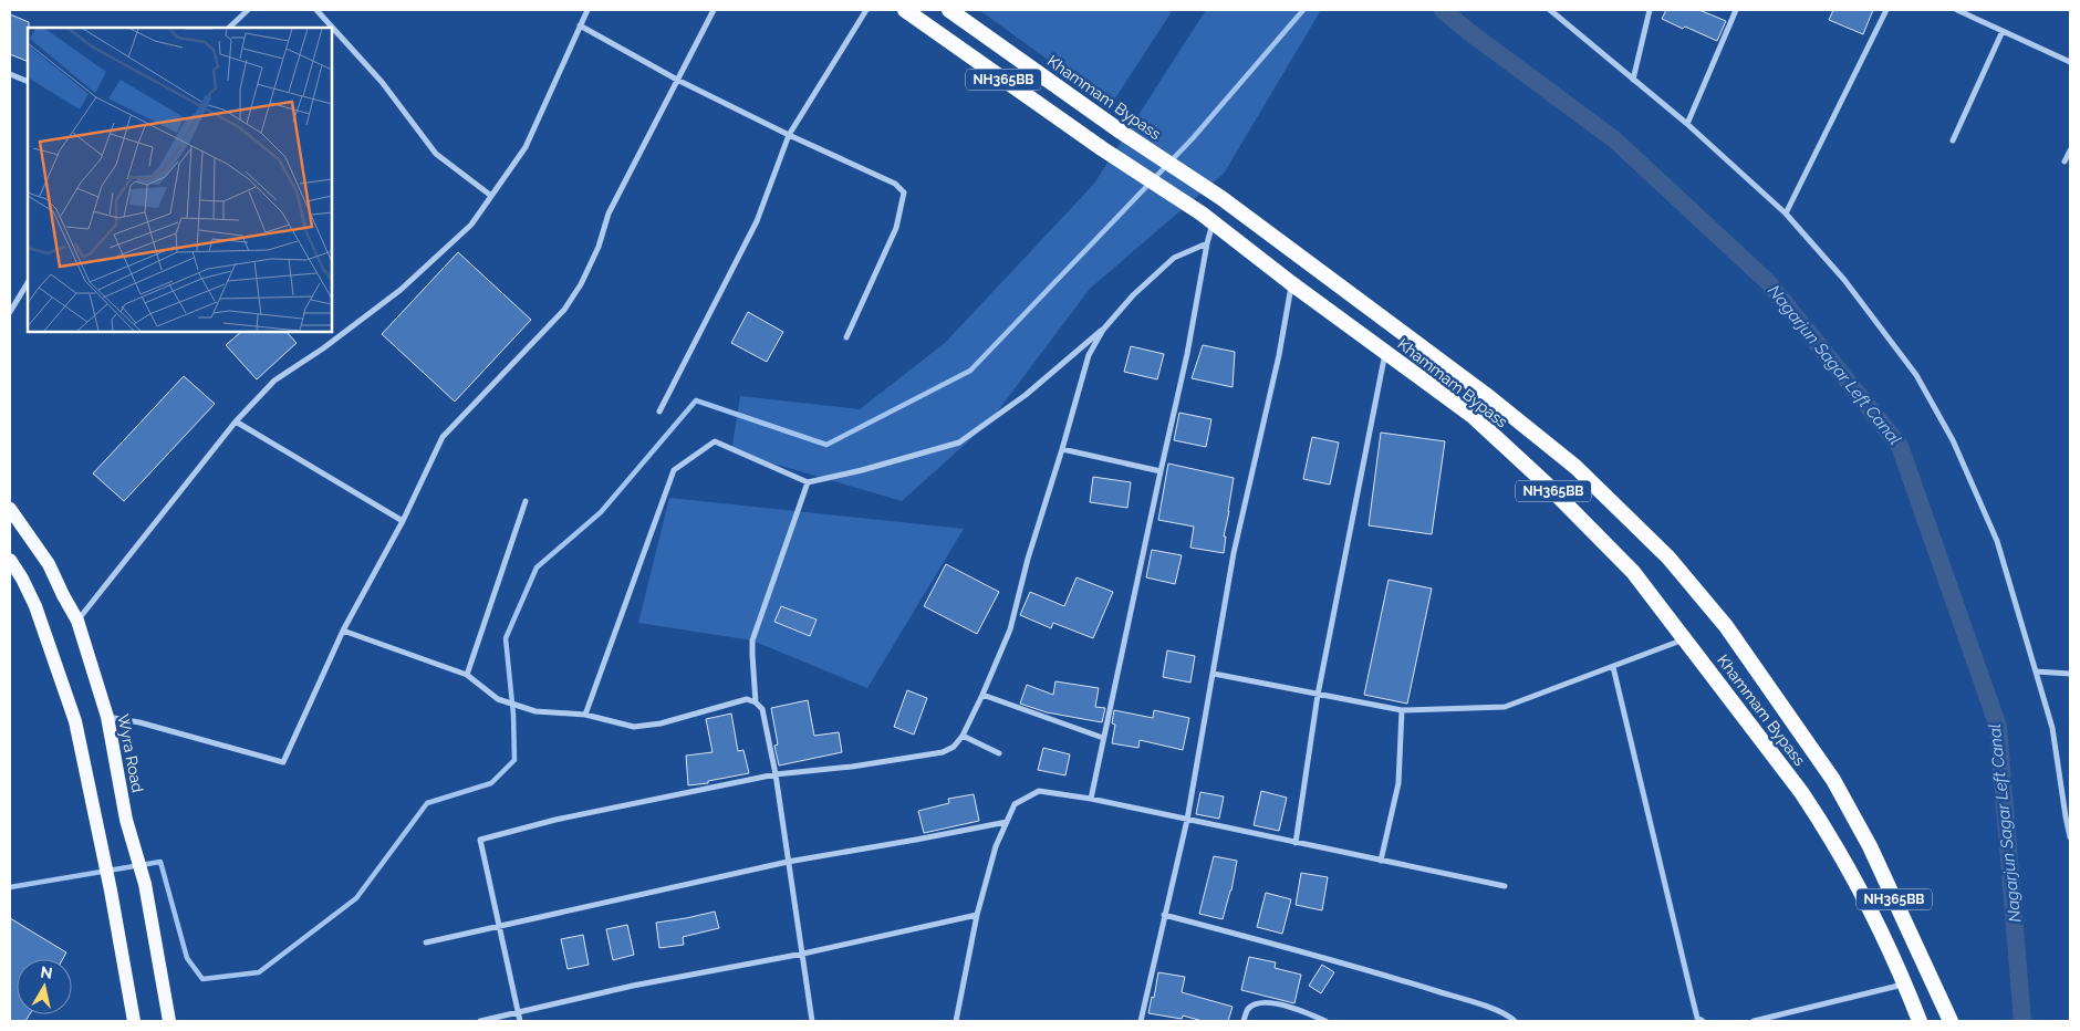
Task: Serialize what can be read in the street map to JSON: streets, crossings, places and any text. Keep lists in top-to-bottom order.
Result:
{
  "streets": {
    "highway": ["NH365BB", "Khammam Bypass"],
    "main road": ["Wyra Road"]
  },
  "water": ["Nagarjun Sagar Left Canal"],
  "north": "top"
}
